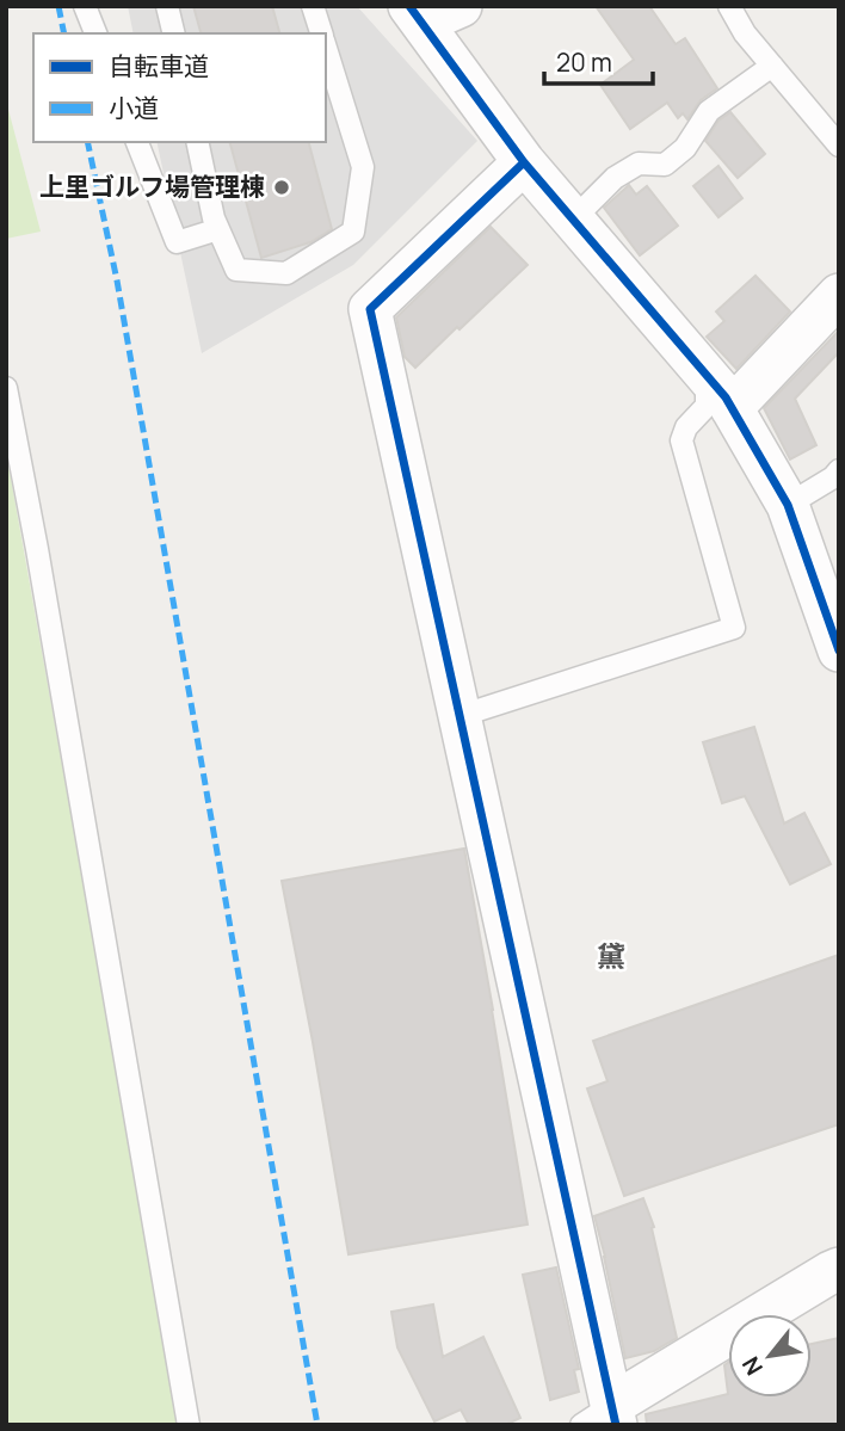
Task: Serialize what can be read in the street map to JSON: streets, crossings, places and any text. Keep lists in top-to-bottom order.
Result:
{
  "districts": ["黛"],
  "places": ["上里ゴルフ場管理棟"],
  "legend": ["自転車道", "小道"],
  "scale_bar": "20 m",
  "north": "bottom left"
}
